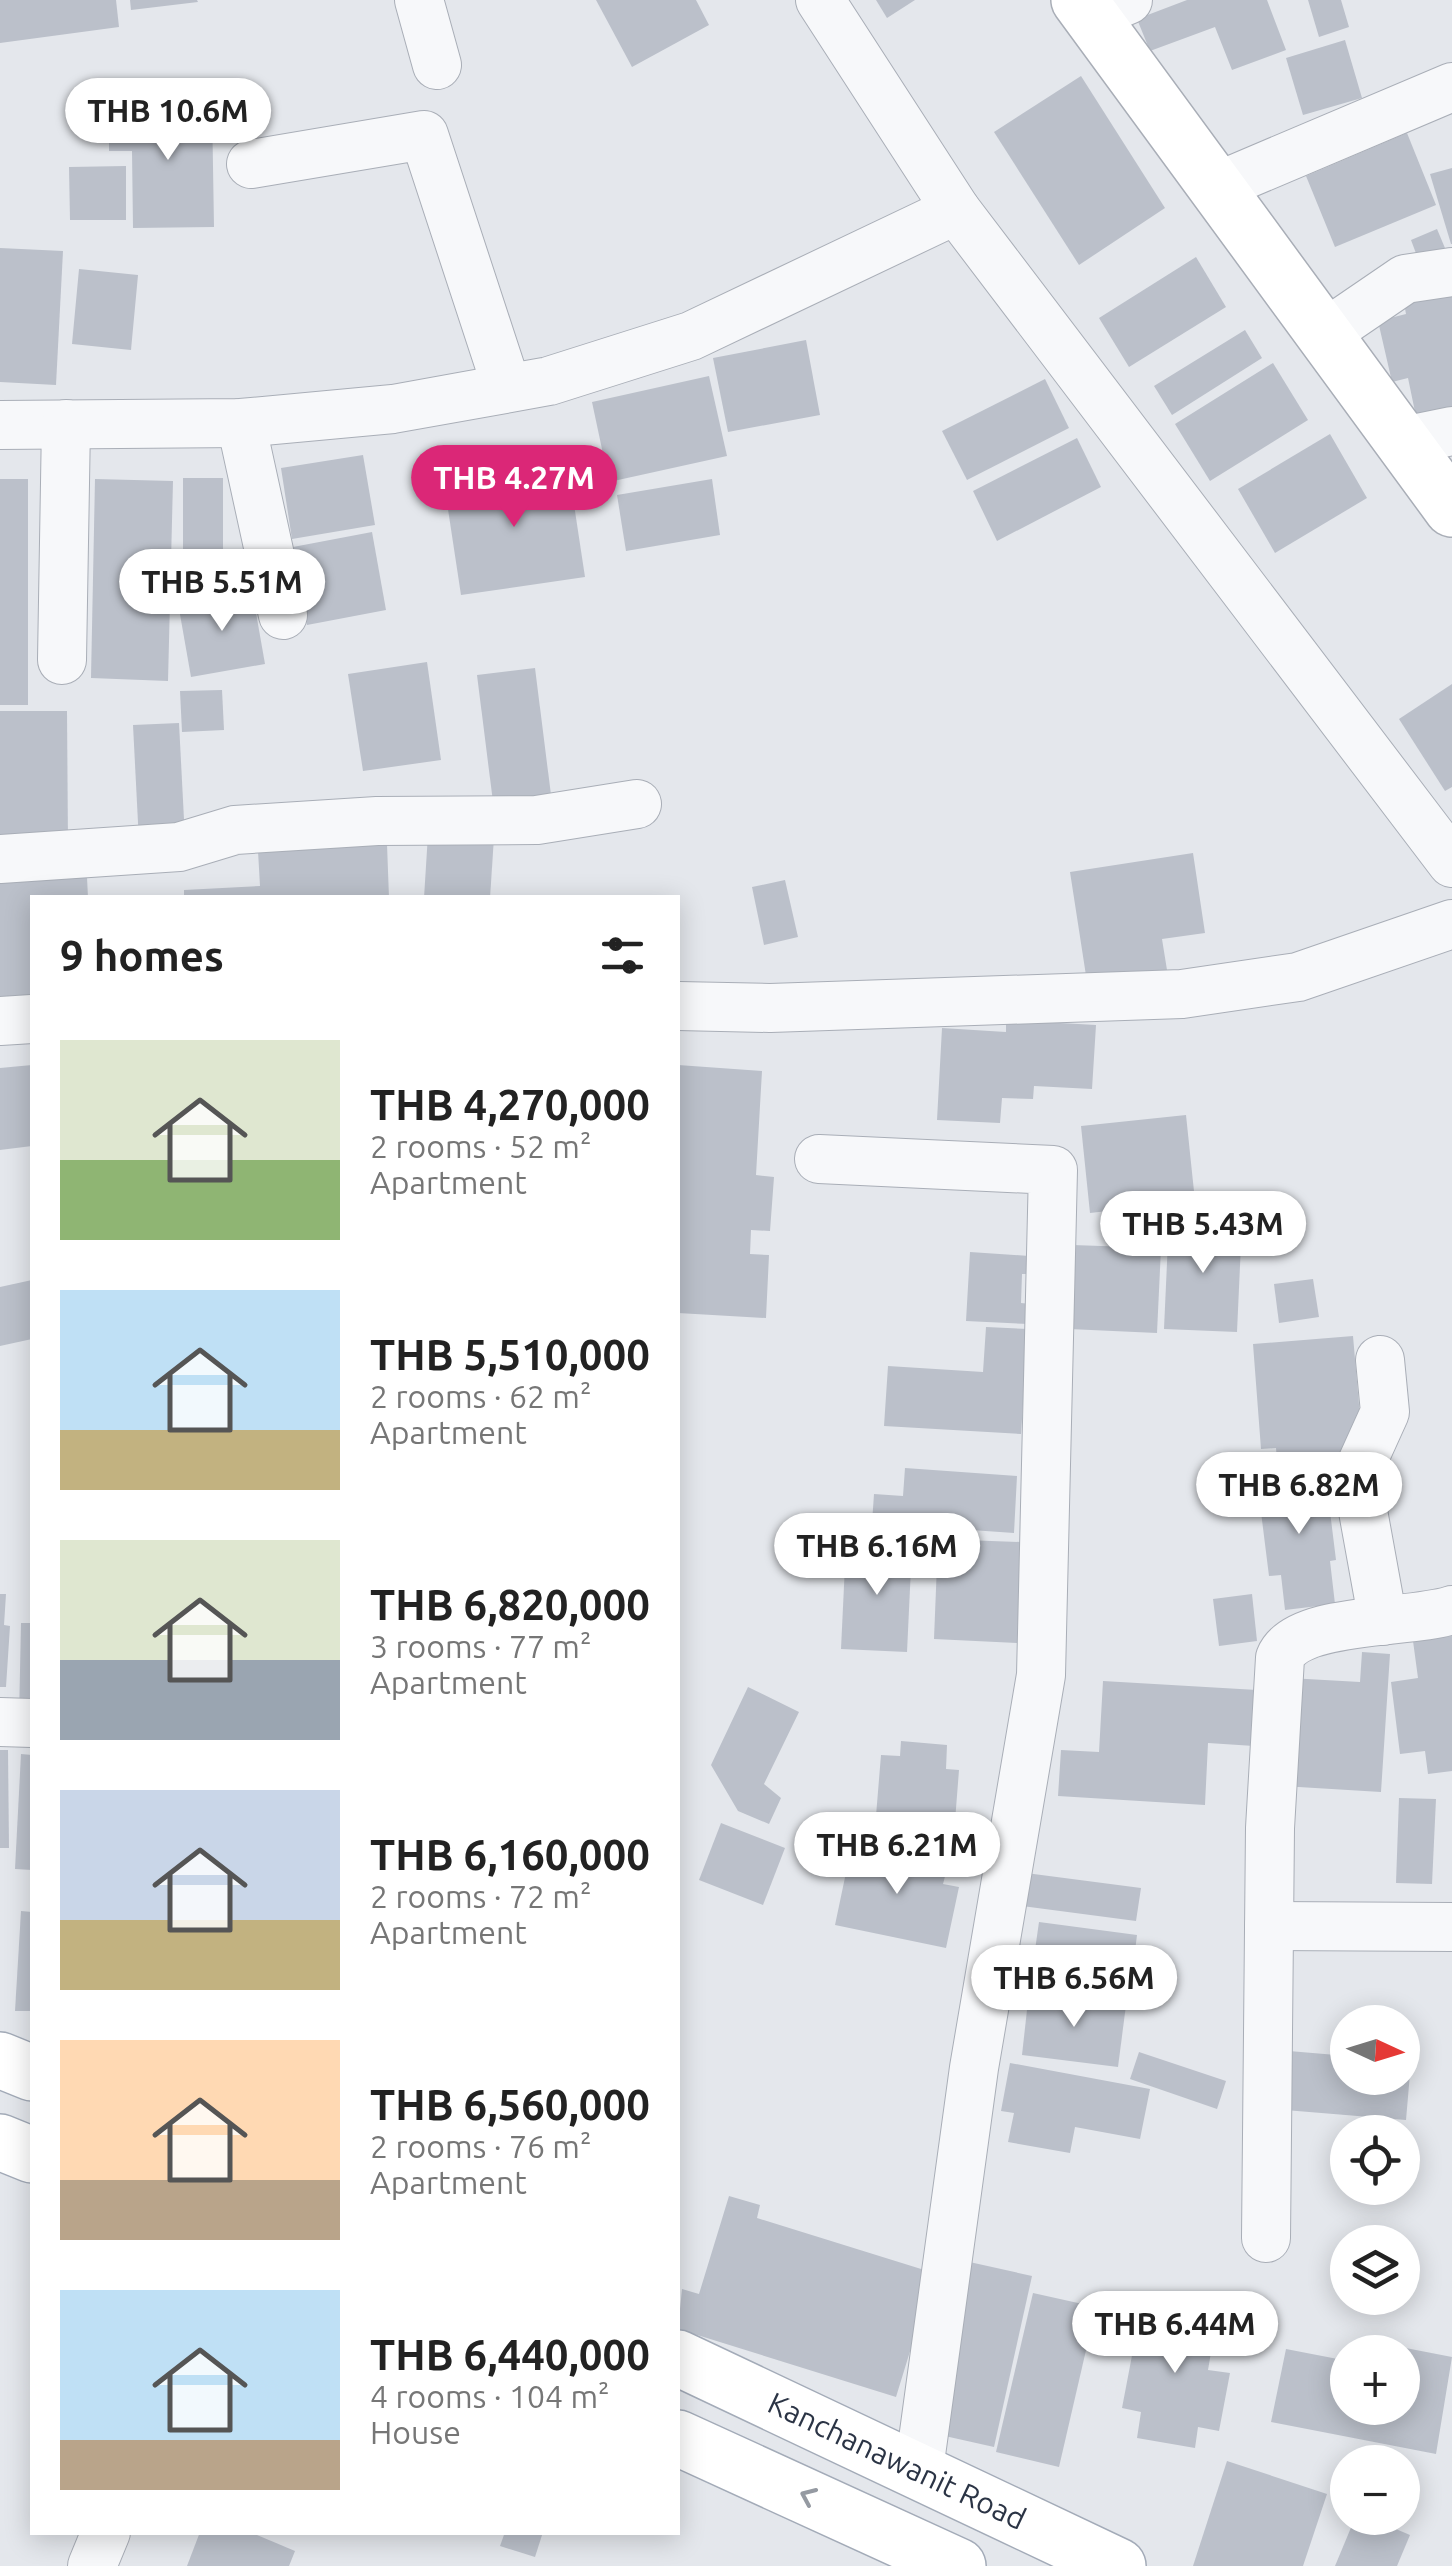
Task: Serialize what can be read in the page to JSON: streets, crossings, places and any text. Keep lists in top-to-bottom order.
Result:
{
  "streets": {
    "main road": ["Kanchanawanit Road"]
  },
  "north": "right",
  "page": {
    "price": [
      "THB 10.6M",
      "THB 4.27M",
      "THB 5.51M",
      "THB 5.43M",
      "THB 6.82M",
      "THB 6.16M",
      "THB 6.21M",
      "THB 6.56M",
      "THB 6.44M"
    ],
    "heading": "9 homes",
    "list": [
      {
        "name": "THB 4,270,000",
        "note": "2 rooms · 52 m² · Apartment"
      },
      {
        "name": "THB 5,510,000",
        "note": "2 rooms · 62 m² · Apartment"
      },
      {
        "name": "THB 6,820,000",
        "note": "3 rooms · 77 m² · Apartment"
      },
      {
        "name": "THB 6,160,000",
        "note": "2 rooms · 72 m² · Apartment"
      },
      {
        "name": "THB 6,560,000",
        "note": "2 rooms · 76 m² · Apartment"
      },
      {
        "name": "THB 6,440,000",
        "note": "4 rooms · 104 m² · House"
      }
    ],
    "map_buttons": ["+", "−"]
  }
}
